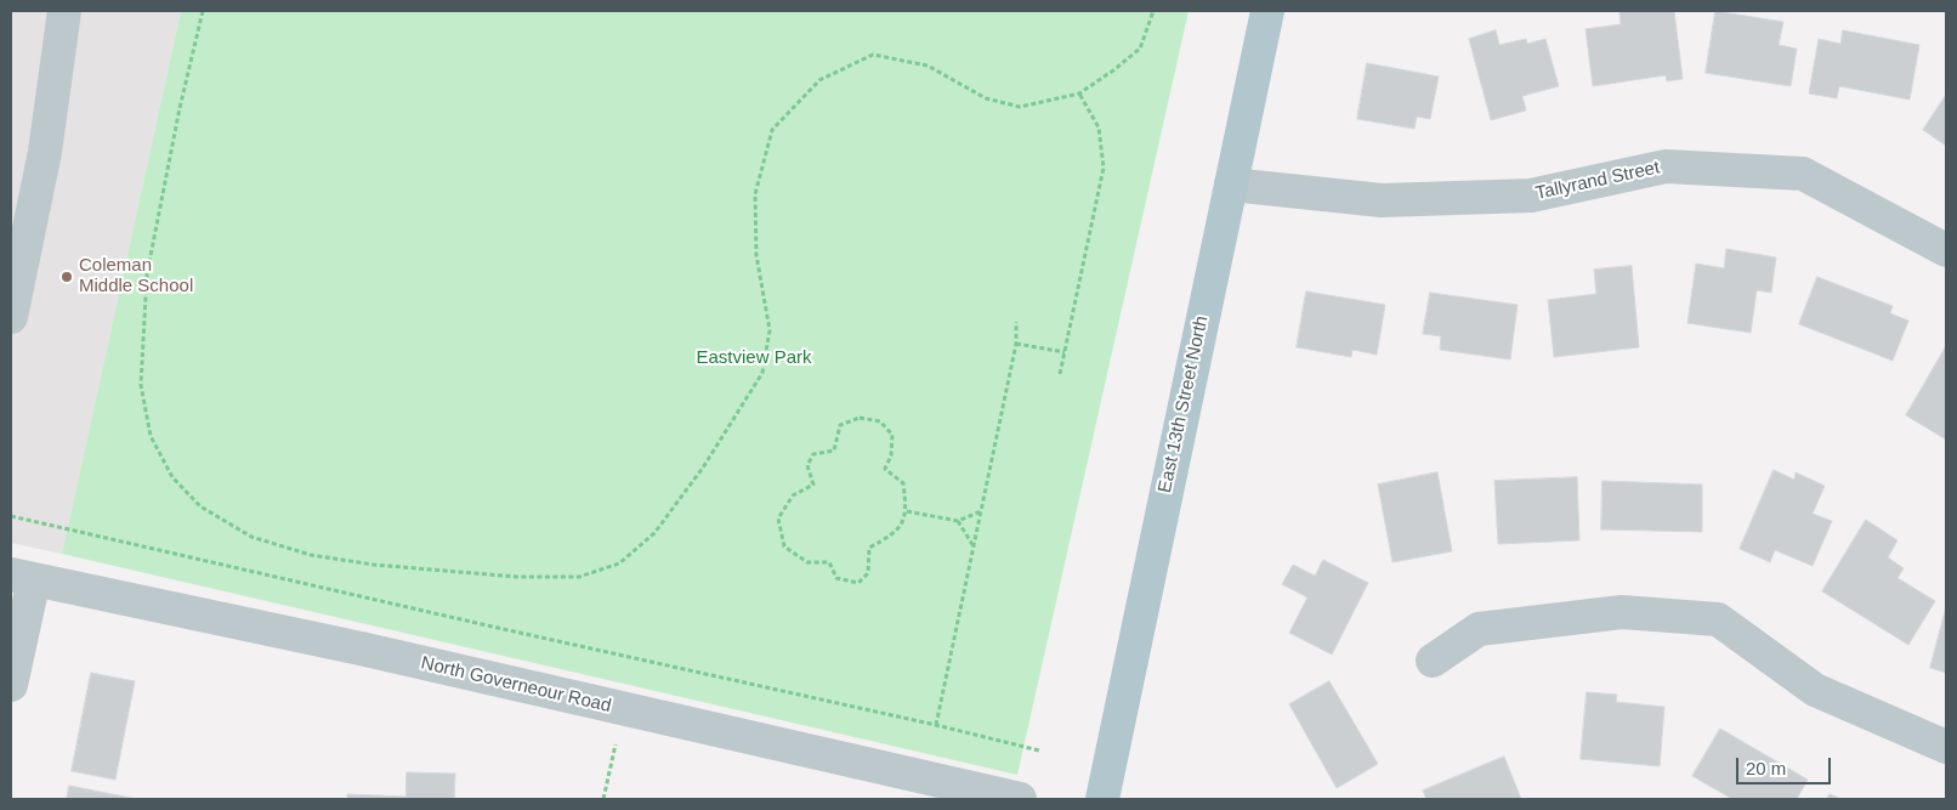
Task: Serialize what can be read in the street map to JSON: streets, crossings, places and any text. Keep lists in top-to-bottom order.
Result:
{
  "streets": {
    "main road": ["East 13th Street North"],
    "street": ["Tallyrand Street", "North Governeour Road"]
  },
  "crossings": [
    ["Tallyrand Street", "East 13th Street North"]
  ],
  "parks": ["Eastview Park"],
  "places": ["Coleman Middle School"],
  "scale_bar": "20 m"
}
